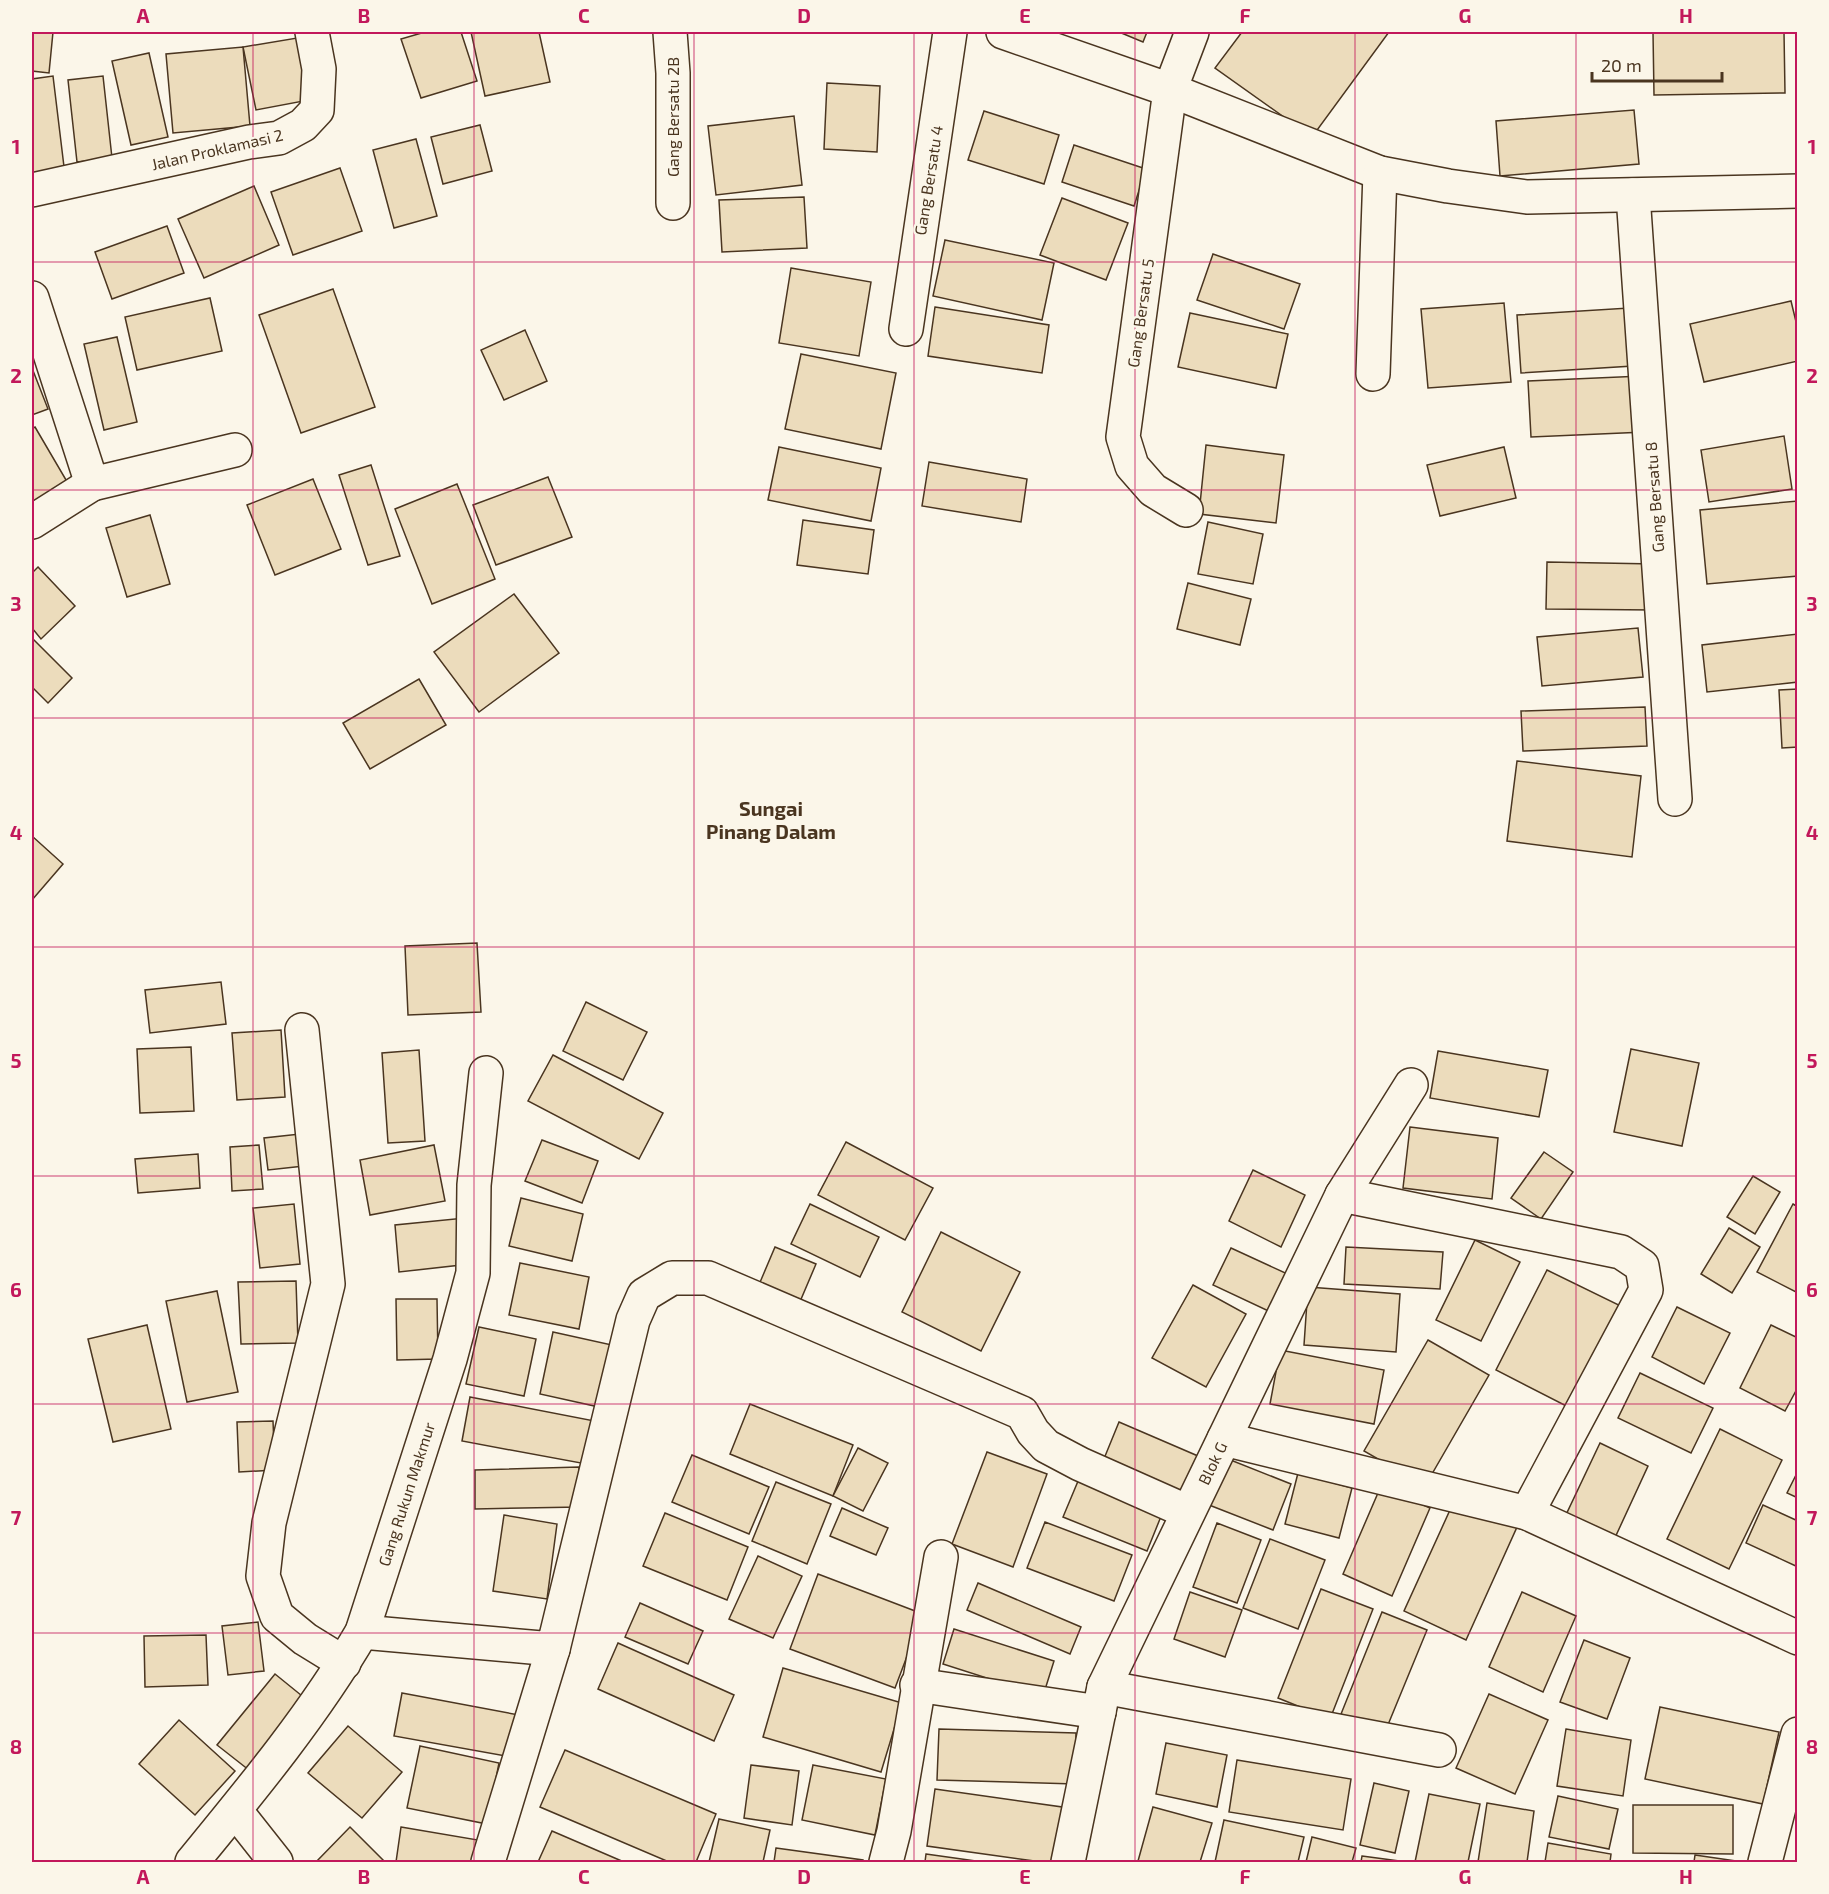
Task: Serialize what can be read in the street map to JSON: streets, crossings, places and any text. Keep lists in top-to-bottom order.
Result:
{
  "streets": {
    "street": [
      "Gang Bersatu 2B",
      "Jalan Proklamasi 2",
      "Gang Bersatu 4",
      "Gang Bersatu 5",
      "Gang Bersatu 8",
      "Blok G",
      "Gang Rukun Makmur"
    ]
  },
  "districts": ["Sungai Pinang Dalam"],
  "scale_bar": "20 m",
  "grid": {
    "columns": [
      "A",
      "B",
      "C",
      "D",
      "E",
      "F",
      "G",
      "H"
    ],
    "rows": [
      "1",
      "2",
      "3",
      "4",
      "5",
      "6",
      "7",
      "8"
    ]
  }
}
